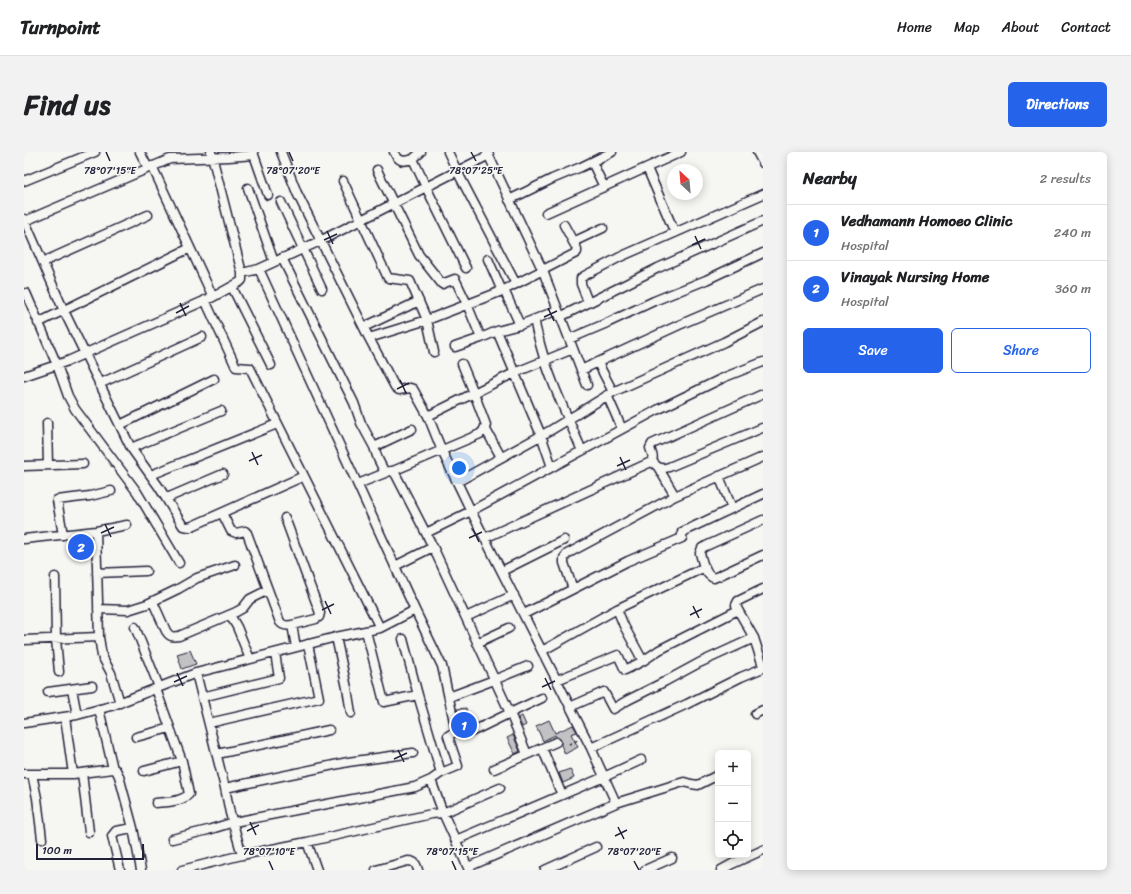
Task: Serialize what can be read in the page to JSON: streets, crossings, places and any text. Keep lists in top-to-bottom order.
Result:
{
  "scale_bar": "100 m",
  "north": "top left",
  "page": {
    "header": "Turnpoint",
    "nav": [
      "Home",
      "Map",
      "About",
      "Contact"
    ],
    "title": "Find us",
    "buttons": [
      "Directions",
      ["Save", "Share"]
    ],
    "heading": ["Nearby", "2 results"],
    "list": [
      {
        "mark": "1",
        "name": "Vedhamann Homoeo Clinic",
        "note": "Hospital",
        "value": "240 m"
      },
      {
        "mark": "2",
        "name": "Vinayak Nursing Home",
        "note": "Hospital",
        "value": "360 m"
      }
    ],
    "pins": ["2", "1"],
    "map_buttons": ["+", "−"],
    "scale": "100 m"
  },
  "coordinates": [
    "78°07'15\"E",
    "78°07'20\"E",
    "78°07'25\"E",
    "78°07'10\"E"
  ]
}
